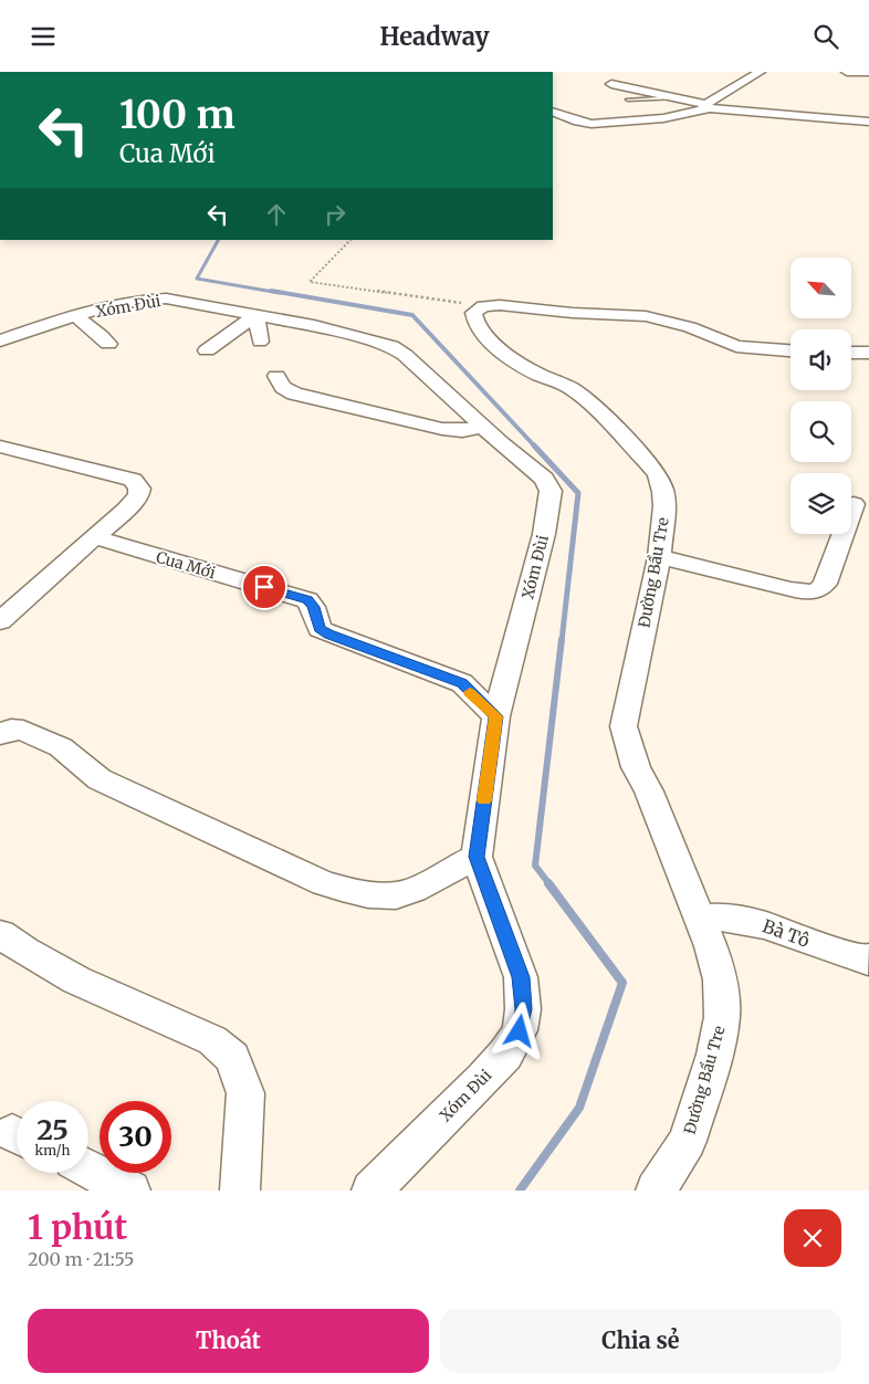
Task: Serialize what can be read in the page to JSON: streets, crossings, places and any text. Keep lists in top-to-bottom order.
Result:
{
  "streets": {
    "street": [
      "Xóm Đùi",
      "Cua Mới",
      "Đường Bầu Tre",
      "Bà Tô"
    ]
  },
  "crossings": [
    ["Xóm Đùi", "Cua Mới"],
    ["Đường Bầu Tre", "Bà Tô"]
  ],
  "north": "top left",
  "page": {
    "header": "Headway",
    "turn": ["100 m", "Cua Mới"],
    "speed": "25 km/h",
    "limit": "30",
    "heading": ["1 phút", "200 m · 21:55"],
    "buttons": ["Thoát", "Chia sẻ"]
  }
}
